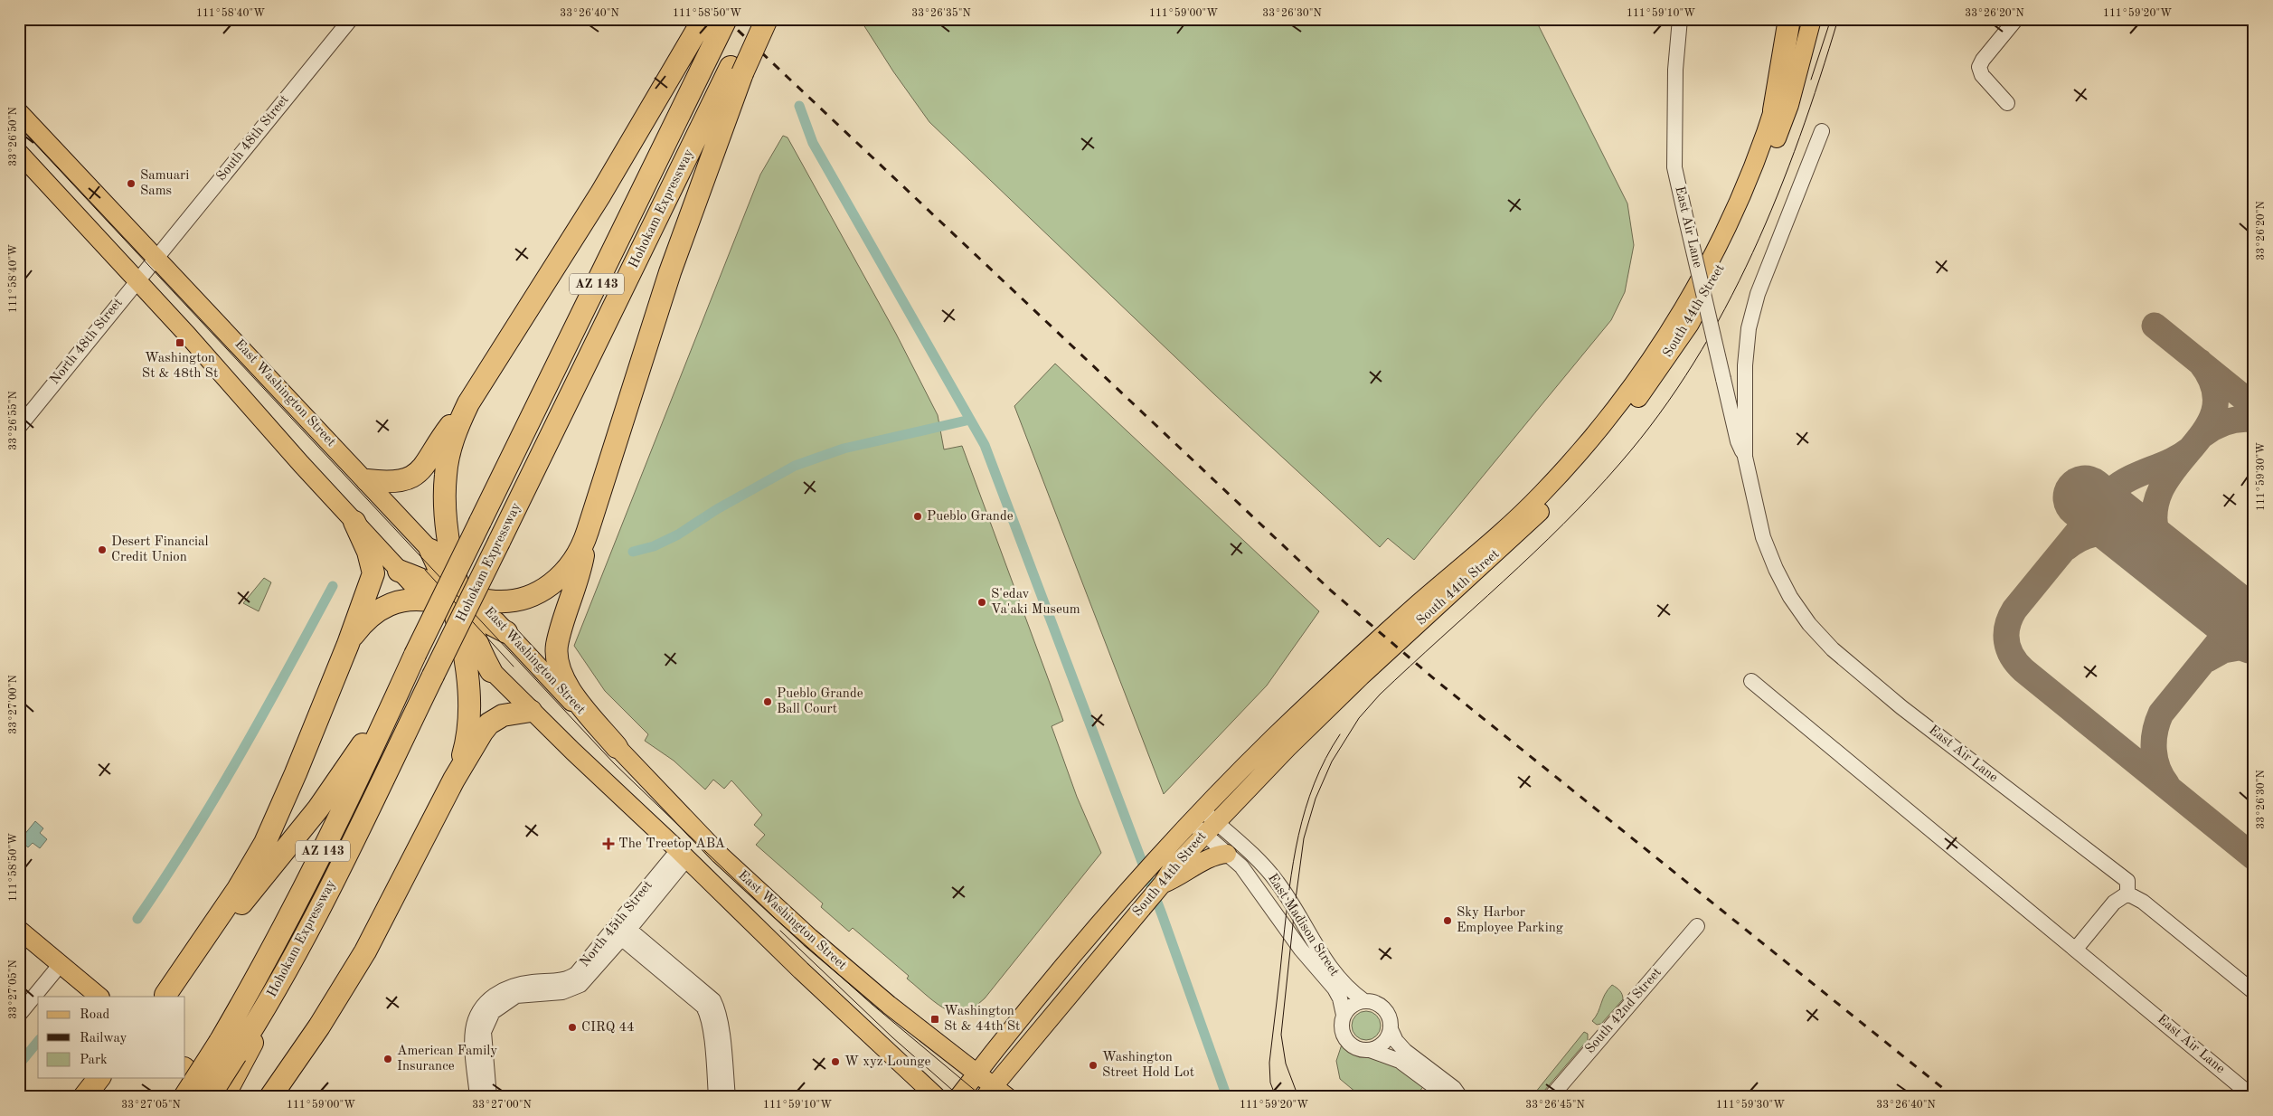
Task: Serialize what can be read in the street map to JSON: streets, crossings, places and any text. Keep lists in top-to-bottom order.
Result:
{
  "streets": {
    "highway": ["Hohokam Expressway", "AZ 143"],
    "main road": ["South 44th Street", "East Washington Street"],
    "street": [
      "South 48th Street",
      "East Air Lane",
      "North 48th Street",
      "North 45th Street",
      "East Madison Street",
      "South 42nd Street"
    ]
  },
  "crossings": [
    ["South 48th Street", "North 48th Street"],
    ["South 48th Street", "East Washington Street"],
    ["South 44th Street", "East Washington Street"],
    ["South 44th Street", "East Madison Street"],
    ["North 48th Street", "East Washington Street"],
    ["East Washington Street", "North 45th Street"]
  ],
  "places": {
    "other": [
      "Samuari Sams",
      "Pueblo Grande",
      "Desert Financial Credit Union",
      "S'edav Va'aki Museum",
      "Pueblo Grande Ball Court",
      "Sky Harbor Employee Parking",
      "CIRQ 44",
      "American Family Insurance",
      "W xyz Lounge",
      "Washington Street Hold Lot"
    ],
    "transit": ["Washington St & 48th St", "Washington St & 44th St"],
    "health": ["The Treetop ABA"]
  },
  "legend": ["Road", "Railway", "Park"],
  "coordinates": [
    "111°58'40\"W",
    "33°26'40\"N",
    "111°58'50\"W",
    "33°26'35\"N",
    "111°59'00\"W",
    "33°26'30\"N",
    "111°59'10\"W",
    "33°26'20\"N",
    "111°59'20\"W",
    "33°26'50\"N",
    "33°26'55\"N",
    "111°59'30\"W",
    "33°27'00\"N",
    "33°27'05\"N",
    "33°26'45\"N"
  ]
}
